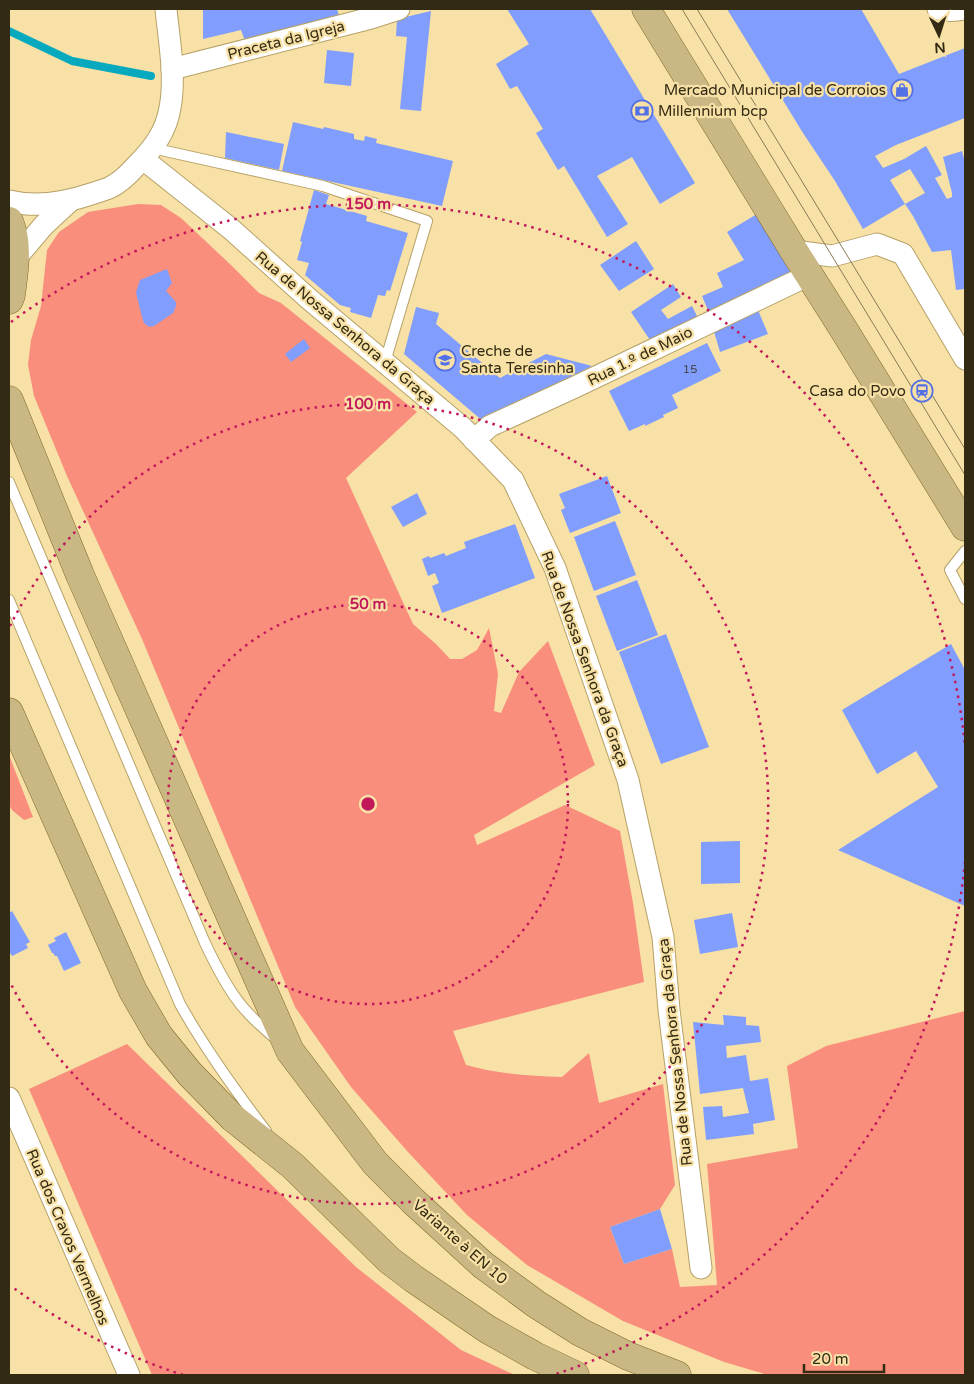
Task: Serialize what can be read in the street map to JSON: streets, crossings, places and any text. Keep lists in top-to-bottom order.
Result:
{
  "streets": {
    "main road": ["Variante à EN 10"],
    "street": [
      "Praceta da Igreja",
      "Rua de Nossa Senhora da Graça",
      "Rua 1.º de Maio",
      "Rua dos Cravos Vermelhos"
    ]
  },
  "crossings": [
    ["Rua de Nossa Senhora da Graça", "Rua 1.º de Maio"]
  ],
  "places": {
    "shop": ["Mercado Municipal de Corroios"],
    "bank": ["Millennium bcp"],
    "school or university": ["Creche de Santa Teresinha"],
    "station": ["Casa do Povo"]
  },
  "house_numbers": ["15"],
  "scale_bar": "20 m",
  "north": "bottom",
  "rings": ["150 m", "100 m", "50 m"]
}
